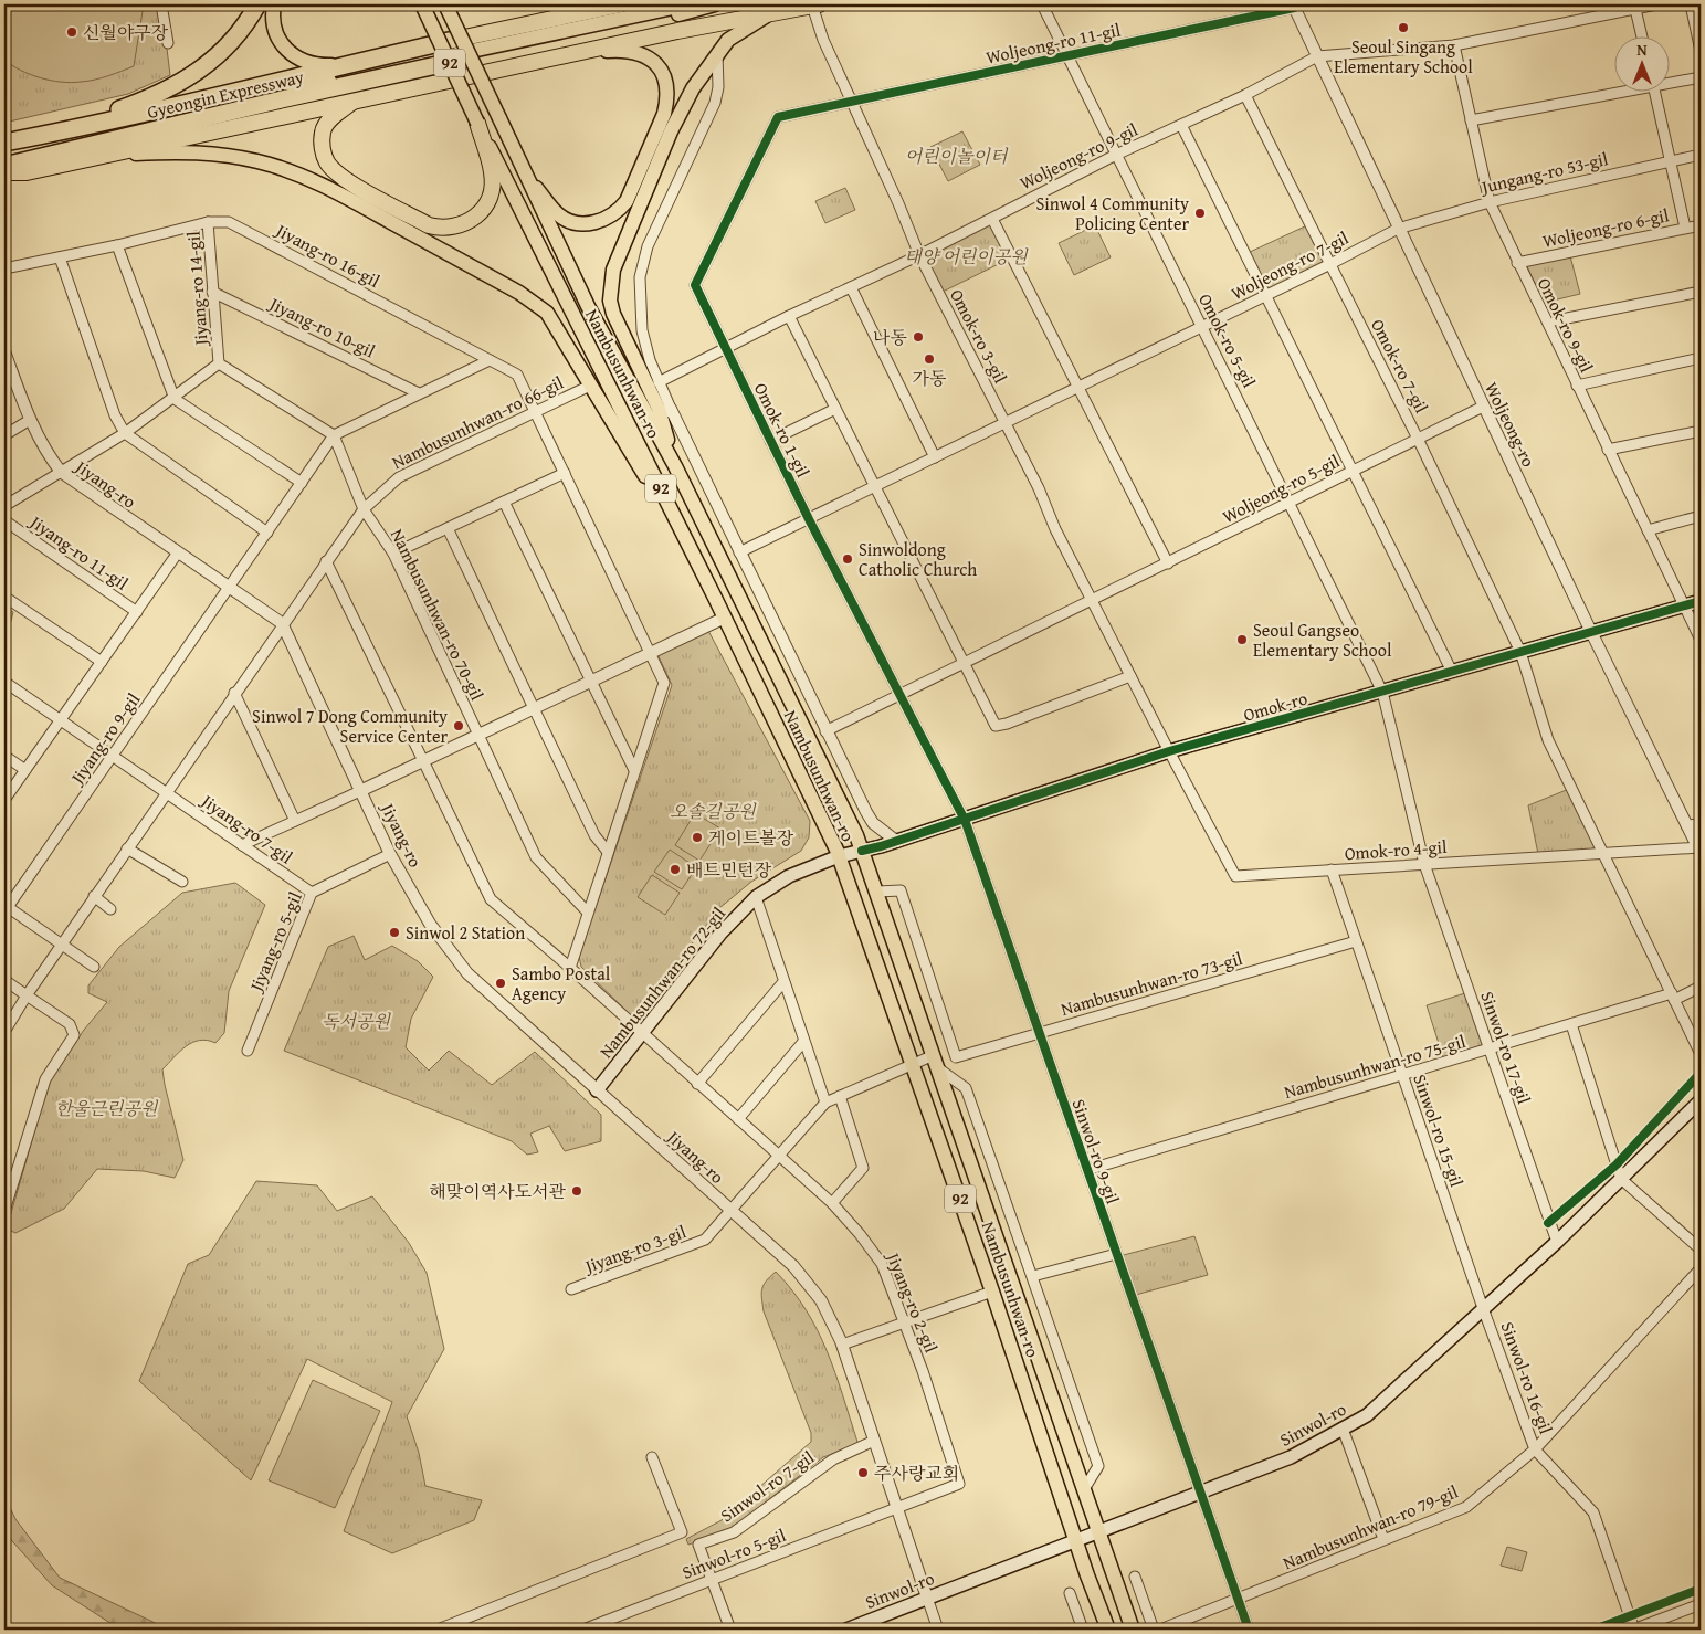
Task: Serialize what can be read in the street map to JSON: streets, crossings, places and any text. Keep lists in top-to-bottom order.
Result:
{
  "streets": {
    "highway": ["Gyeongin Expressway"],
    "main road": [
      "92",
      "Nambusunhwan-ro",
      "Omok-ro",
      "Nambusunhwan-ro 72-gil",
      "Sinwol-ro"
    ],
    "street": [
      "Woljeong-ro 11-gil",
      "Woljeong-ro 9-gil",
      "Jungang-ro 53-gil",
      "Woljeong-ro 6-gil",
      "Jiyang-ro 16-gil",
      "Woljeong-ro 7-gil",
      "Jiyang-ro 14-gil",
      "Omok-ro 9-gil",
      "Jiyang-ro 10-gil",
      "Omok-ro 3-gil",
      "Omok-ro 5-gil",
      "Omok-ro 7-gil",
      "Nambusunhwan-ro 66-gil",
      "Woljeong-ro",
      "Omok-ro 1-gil",
      "Jiyang-ro",
      "Woljeong-ro 5-gil",
      "Jiyang-ro 11-gil",
      "Nambusunhwan-ro 70-gil",
      "Jiyang-ro 9-gil",
      "Jiyang-ro 7-gil",
      "Omok-ro 4-gil",
      "Jiyang-ro 5-gil",
      "Nambusunhwan-ro 73-gil",
      "Sinwol-ro 17-gil",
      "Nambusunhwan-ro 75-gil",
      "Sinwol-ro 15-gil",
      "Sinwol-ro 9-gil",
      "Jiyang-ro 3-gil",
      "Jiyang-ro 2-gil",
      "Sinwol-ro 16-gil",
      "Sinwol-ro 7-gil",
      "Nambusunhwan-ro 79-gil",
      "Sinwol-ro 5-gil"
    ]
  },
  "crossings": [
    ["Woljeong-ro 11-gil", "Omok-ro 3-gil"],
    ["Woljeong-ro 11-gil", "Omok-ro 5-gil"],
    ["Woljeong-ro 11-gil", "Woljeong-ro"],
    ["Woljeong-ro 11-gil", "Omok-ro 1-gil"],
    ["Woljeong-ro 9-gil", "Omok-ro 3-gil"],
    ["Woljeong-ro 9-gil", "Omok-ro 5-gil"],
    ["Woljeong-ro 9-gil", "Omok-ro 7-gil"],
    ["Woljeong-ro 9-gil", "Woljeong-ro"],
    ["Woljeong-ro 9-gil", "Omok-ro 1-gil"],
    ["Jungang-ro 53-gil", "Woljeong-ro 7-gil"],
    ["Jungang-ro 53-gil", "Omok-ro 9-gil"],
    ["Jungang-ro 53-gil", "Woljeong-ro"],
    ["Woljeong-ro 6-gil", "Omok-ro 9-gil"],
    ["Jiyang-ro 16-gil", "Jiyang-ro 14-gil"],
    ["Jiyang-ro 16-gil", "Nambusunhwan-ro 66-gil"],
    ["Woljeong-ro 7-gil", "Omok-ro 3-gil"],
    ["Woljeong-ro 7-gil", "Omok-ro 5-gil"],
    ["Woljeong-ro 7-gil", "Omok-ro 7-gil"],
    ["Woljeong-ro 7-gil", "Nambusunhwan-ro"],
    ["Woljeong-ro 7-gil", "Woljeong-ro"],
    ["Woljeong-ro 7-gil", "Omok-ro 1-gil"],
    ["Jiyang-ro 14-gil", "Jiyang-ro 10-gil"],
    ["Jiyang-ro 14-gil", "Jiyang-ro"],
    ["Omok-ro 9-gil", "Omok-ro"],
    ["Omok-ro 3-gil", "Omok-ro 1-gil"],
    ["Omok-ro 3-gil", "Woljeong-ro 5-gil"],
    ["Omok-ro 3-gil", "Omok-ro"],
    ["Omok-ro 3-gil", "Omok-ro 4-gil"],
    ["Omok-ro 5-gil", "Woljeong-ro 5-gil"],
    ["Omok-ro 5-gil", "Omok-ro"],
    ["Omok-ro 5-gil", "Sinwol-ro 17-gil"],
    ["Omok-ro 7-gil", "Woljeong-ro 5-gil"],
    ["Omok-ro 7-gil", "Omok-ro"],
    ["Nambusunhwan-ro", "Woljeong-ro 5-gil"],
    ["Nambusunhwan-ro", "Omok-ro"],
    ["Nambusunhwan-ro", "Nambusunhwan-ro 72-gil"],
    ["Nambusunhwan-ro", "Nambusunhwan-ro 73-gil"],
    ["Nambusunhwan-ro", "Sinwol-ro"],
    ["Nambusunhwan-ro 66-gil", "Jiyang-ro"],
    ["Nambusunhwan-ro 66-gil", "Nambusunhwan-ro 70-gil"],
    ["Woljeong-ro", "Woljeong-ro 5-gil"],
    ["Woljeong-ro", "Omok-ro"],
    ["Woljeong-ro", "Omok-ro 4-gil"],
    ["Omok-ro 1-gil", "Woljeong-ro 5-gil"],
    ["Omok-ro 1-gil", "Omok-ro"],
    ["Omok-ro 1-gil", "Sinwol-ro 9-gil"],
    ["Jiyang-ro", "Jiyang-ro 11-gil"],
    ["Jiyang-ro", "Jiyang-ro 9-gil"],
    ["Jiyang-ro", "Jiyang-ro 7-gil"],
    ["Jiyang-ro", "Jiyang-ro 5-gil"],
    ["Jiyang-ro", "Nambusunhwan-ro 72-gil"],
    ["Jiyang-ro", "Jiyang-ro 3-gil"],
    ["Jiyang-ro", "Jiyang-ro 2-gil"],
    ["Jiyang-ro", "Sinwol-ro"],
    ["Jiyang-ro", "Sinwol-ro 7-gil"],
    ["Jiyang-ro", "Sinwol-ro 5-gil"],
    ["Jiyang-ro 11-gil", "Jiyang-ro 7-gil"],
    ["Omok-ro", "Omok-ro 4-gil"],
    ["Omok-ro", "Nambusunhwan-ro 72-gil"],
    ["Omok-ro", "Sinwol-ro 17-gil"],
    ["Omok-ro", "Sinwol-ro 9-gil"],
    ["Jiyang-ro 9-gil", "Jiyang-ro 7-gil"],
    ["Jiyang-ro 7-gil", "Jiyang-ro 5-gil"],
    ["Omok-ro 4-gil", "Sinwol-ro 17-gil"],
    ["Omok-ro 4-gil", "Sinwol-ro 15-gil"],
    ["Nambusunhwan-ro 72-gil", "Jiyang-ro 2-gil"],
    ["Nambusunhwan-ro 73-gil", "Sinwol-ro 15-gil"],
    ["Nambusunhwan-ro 73-gil", "Sinwol-ro 9-gil"],
    ["Sinwol-ro 17-gil", "Nambusunhwan-ro 75-gil"],
    ["Sinwol-ro 17-gil", "Sinwol-ro"],
    ["Nambusunhwan-ro 75-gil", "Sinwol-ro 15-gil"],
    ["Nambusunhwan-ro 75-gil", "Sinwol-ro 9-gil"],
    ["Sinwol-ro 15-gil", "Sinwol-ro 16-gil"],
    ["Sinwol-ro 15-gil", "Sinwol-ro"],
    ["Sinwol-ro 9-gil", "Sinwol-ro"],
    ["Sinwol-ro 9-gil", "Nambusunhwan-ro 79-gil"],
    ["Jiyang-ro 3-gil", "Jiyang-ro 2-gil"],
    ["Jiyang-ro 2-gil", "Sinwol-ro 5-gil"],
    ["Sinwol-ro 16-gil", "Sinwol-ro"],
    ["Sinwol-ro 16-gil", "Nambusunhwan-ro 79-gil"],
    ["Sinwol-ro 7-gil", "Sinwol-ro 5-gil"]
  ],
  "parks": [
    "어린이놀이터",
    "태양 어린이공원",
    "오솔길공원",
    "독서공원",
    "한울근린공원"
  ],
  "places": [
    "Seoul Singang Elementary School",
    "신월야구장",
    "Sinwol 4 Community Policing Center",
    "나동",
    "가동",
    "Sinwoldong Catholic Church",
    "Seoul Gangseo Elementary School",
    "Sinwol 7 Dong Community Service Center",
    "게이트볼장",
    "배트민턴장",
    "Sinwol 2 Station",
    "Sambo Postal Agency",
    "해맞이역사도서관",
    "주사랑교회"
  ],
  "north": "top"
}
